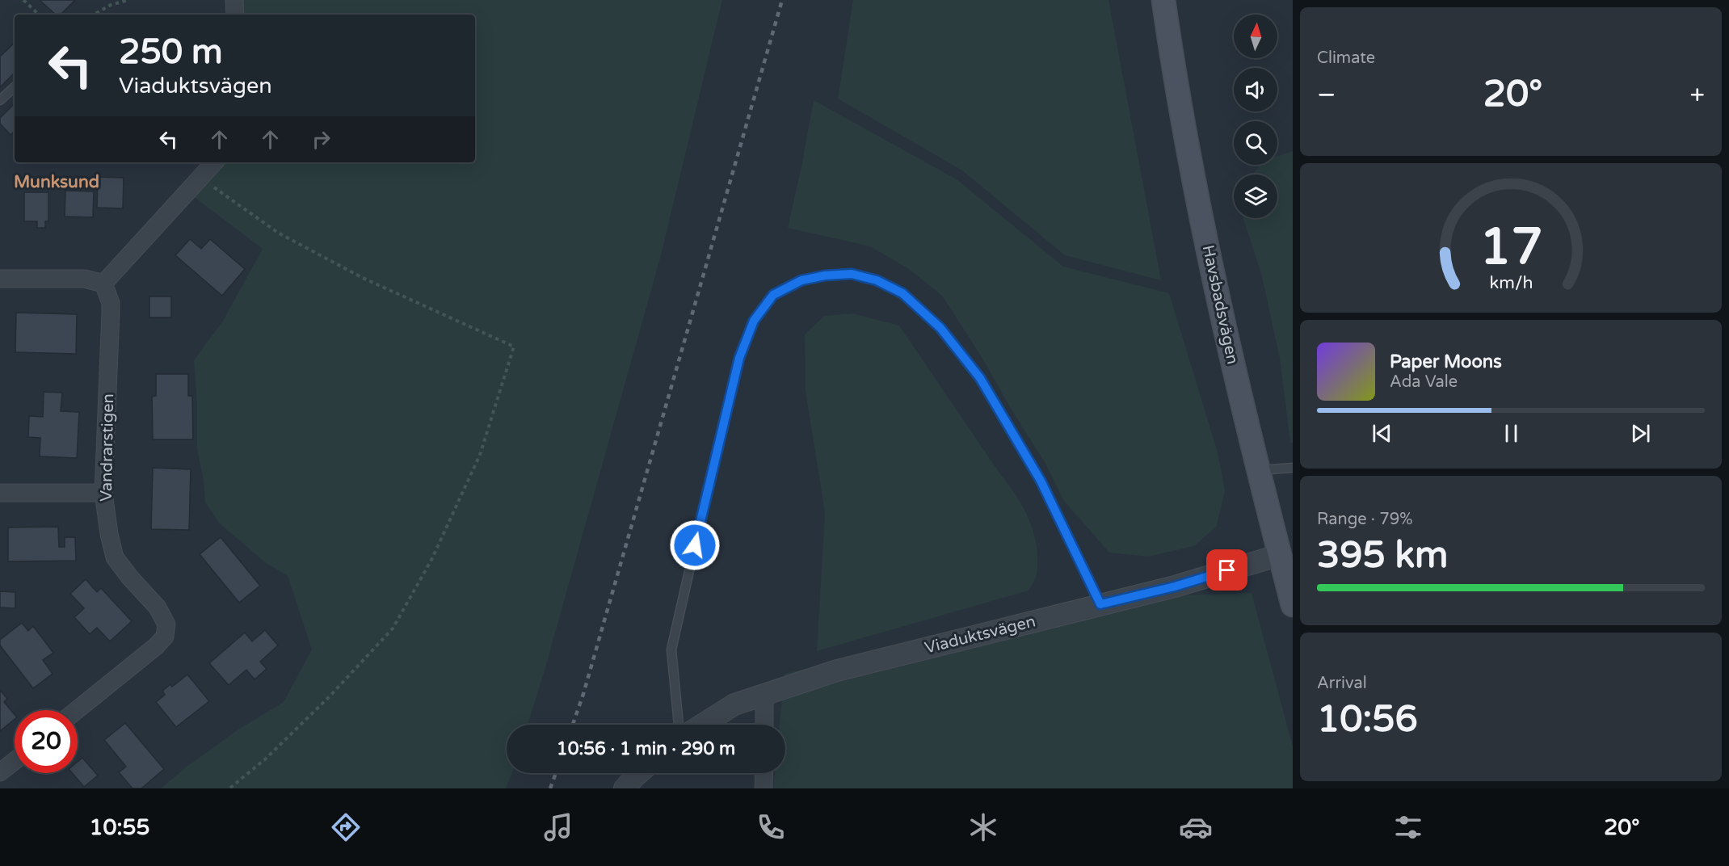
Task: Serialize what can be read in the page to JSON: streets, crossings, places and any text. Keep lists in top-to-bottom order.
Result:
{
  "streets": {
    "main road": ["Havsbadsvägen"],
    "street": ["Vandrarstigen", "Viaduktsvägen"]
  },
  "crossings": [
    ["Havsbadsvägen", "Viaduktsvägen"]
  ],
  "districts": ["Munksund"],
  "north": "top",
  "page": {
    "tile": [
      "Climate",
      ["Range · 79%", "395 km"],
      ["Arrival", "10:56"]
    ],
    "turn": ["250 m", "Viaduktsvägen"],
    "heat": ["−", "20°", "+"],
    "song": ["Paper Moons", "Ada Vale"],
    "limit": "20",
    "trip": "10:56 · 1 min · 290 m",
    "tabs": ["10:55", "20°"],
    "gauge": ["17", "km/h"]
  }
}
